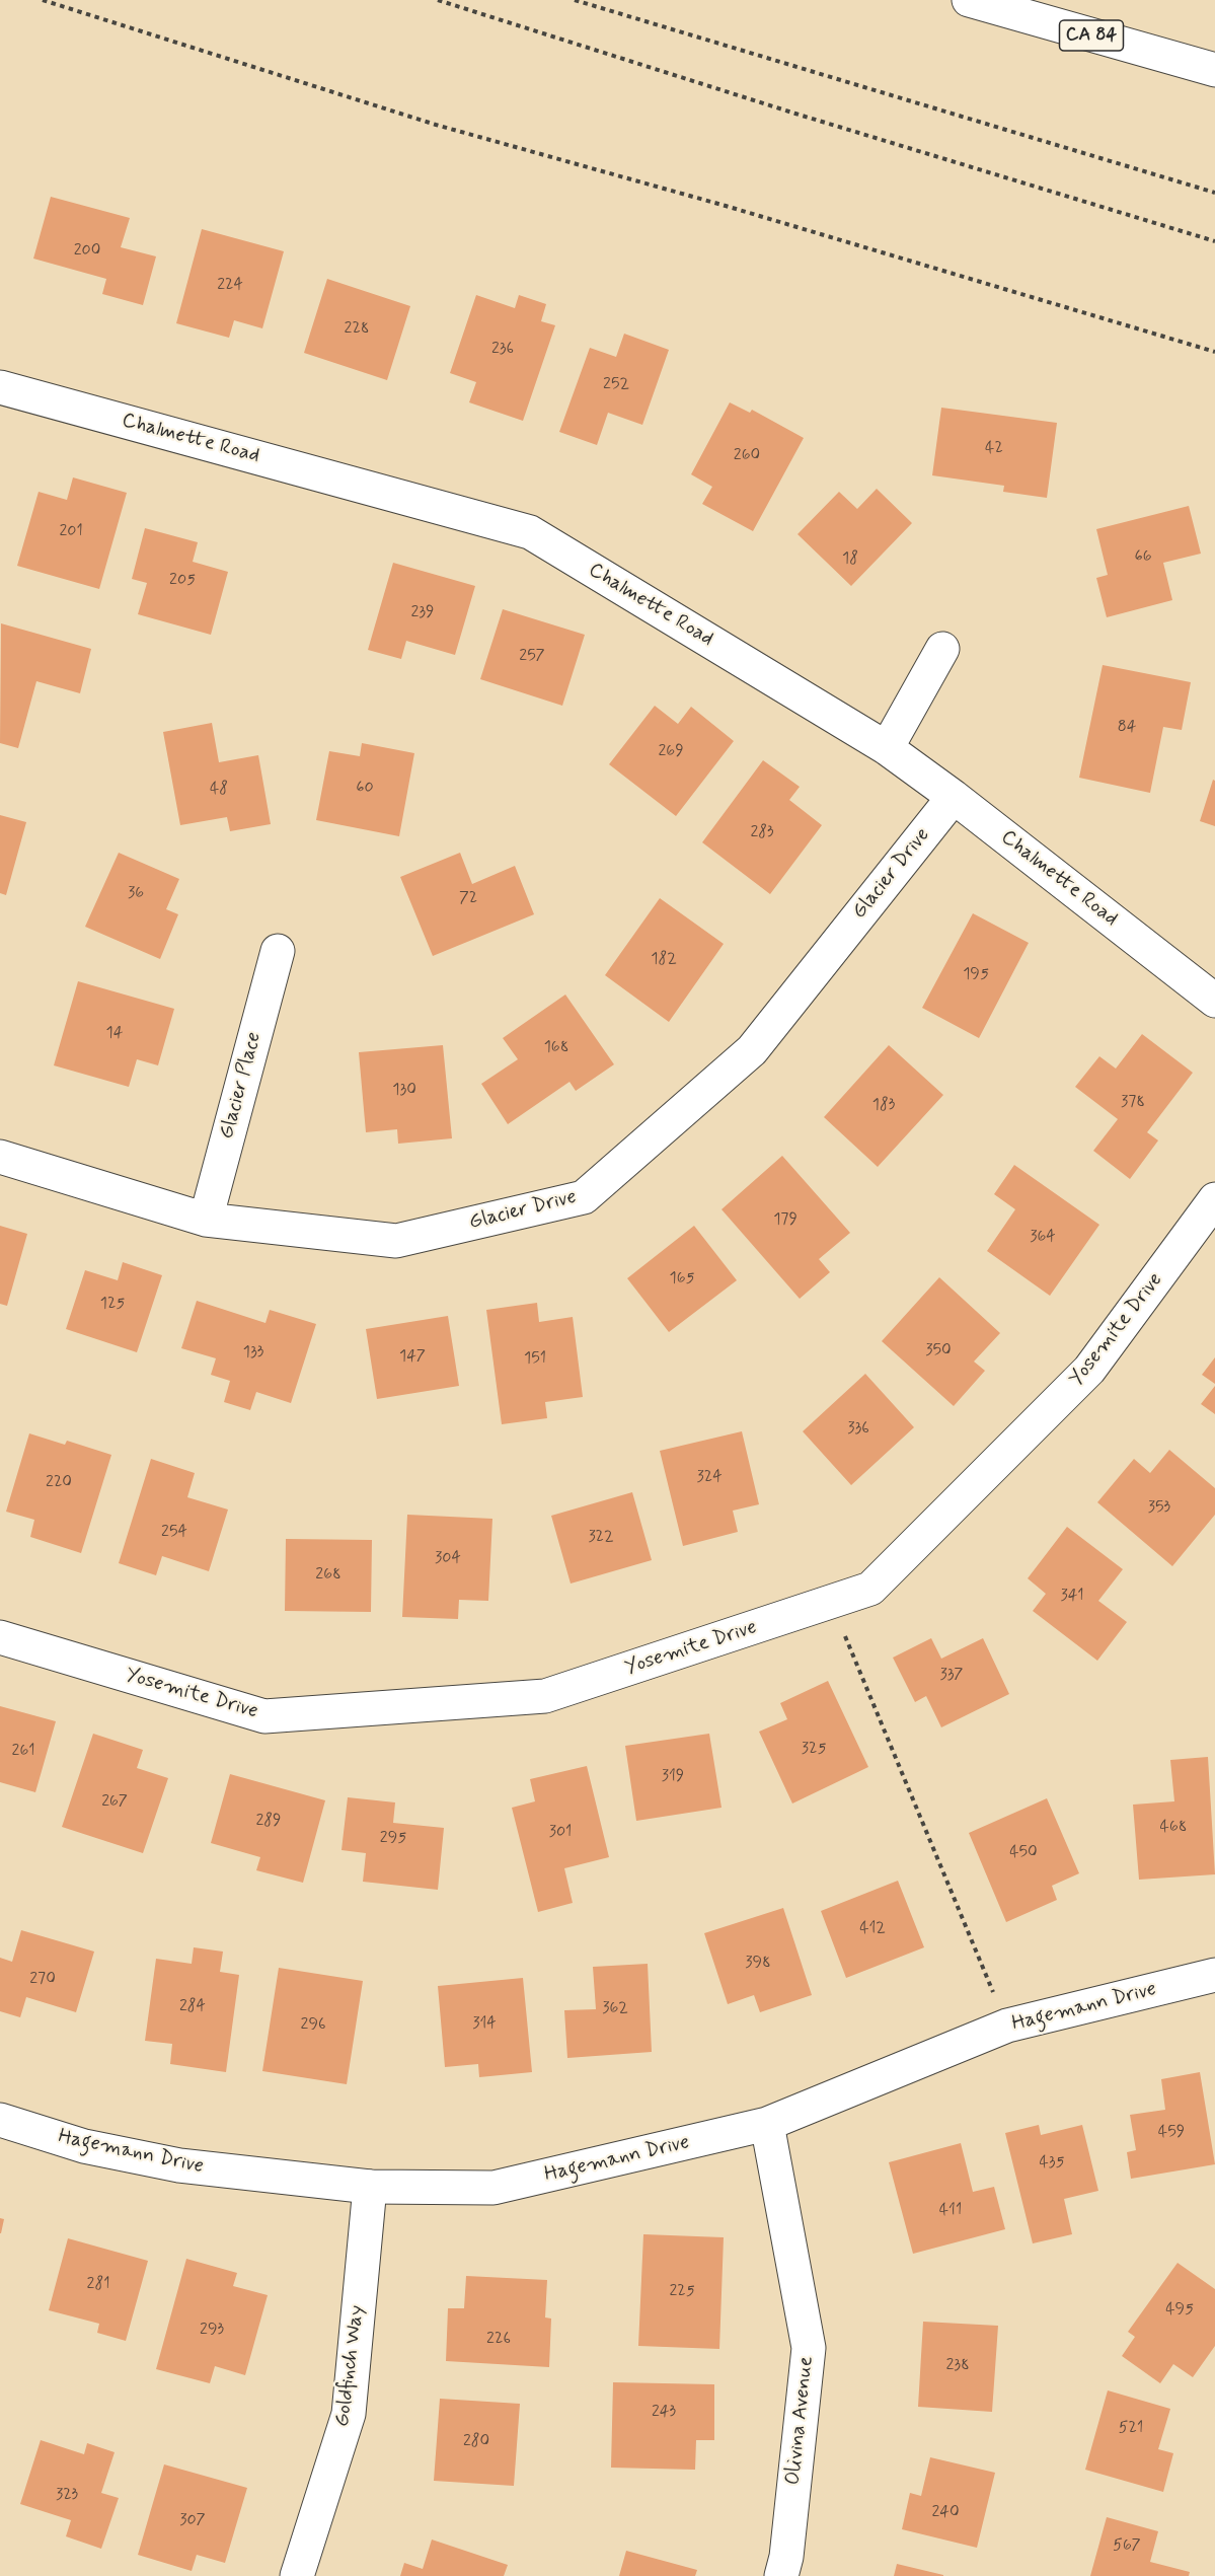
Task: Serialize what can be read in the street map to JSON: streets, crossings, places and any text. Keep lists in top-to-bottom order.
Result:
{
  "streets": {
    "main road": [
      "CA 84",
      "Chalmette Road",
      "Glacier Drive",
      "Glacier Place",
      "Yosemite Drive",
      "Hagemann Drive",
      "Goldfinch Way",
      "Olivina Avenue"
    ]
  },
  "crossings": [
    ["Chalmette Road", "Glacier Drive"],
    ["Glacier Drive", "Glacier Place"],
    ["Hagemann Drive", "Goldfinch Way"],
    ["Hagemann Drive", "Olivina Avenue"]
  ],
  "house_numbers": [
    "200",
    "224",
    "228",
    "236",
    "252",
    "42",
    "260",
    "201",
    "66",
    "18",
    "205",
    "239",
    "257",
    "84",
    "269",
    "60",
    "48",
    "283",
    "36",
    "72",
    "182",
    "195",
    "14",
    "168",
    "130",
    "378",
    "183",
    "179",
    "364",
    "165",
    "125",
    "350",
    "133",
    "147",
    "151",
    "336",
    "324",
    "220",
    "353",
    "254",
    "322",
    "304",
    "268",
    "341",
    "337",
    "325",
    "261",
    "319",
    "267",
    "289",
    "468",
    "301",
    "295",
    "450",
    "412",
    "398",
    "270",
    "284",
    "362",
    "314",
    "296",
    "459",
    "435",
    "411",
    "281",
    "225",
    "495",
    "293",
    "226",
    "238",
    "243",
    "521",
    "280",
    "323",
    "240",
    "307",
    "567"
  ]
}
